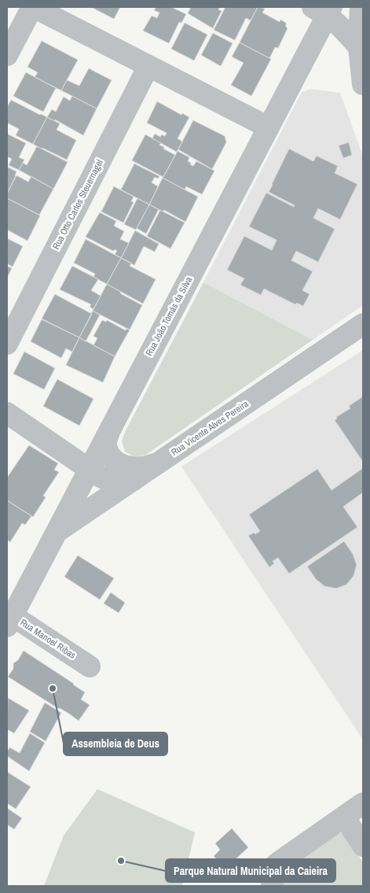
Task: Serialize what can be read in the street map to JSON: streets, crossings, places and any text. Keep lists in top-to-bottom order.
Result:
{
  "streets": {
    "street": [
      "Rua Otto Carlos Steuernagel",
      "Rua João Tomás da Silva",
      "Rua Vicente Alves Pereira",
      "Rua Manoel Ribas"
    ]
  },
  "crossings": [
    ["Rua João Tomás da Silva", "Rua Vicente Alves Pereira"],
    ["Rua João Tomás da Silva", "Rua Manoel Ribas"]
  ],
  "places": ["Assembleia de Deus", "Parque Natural Municipal da Caieira"]
}
